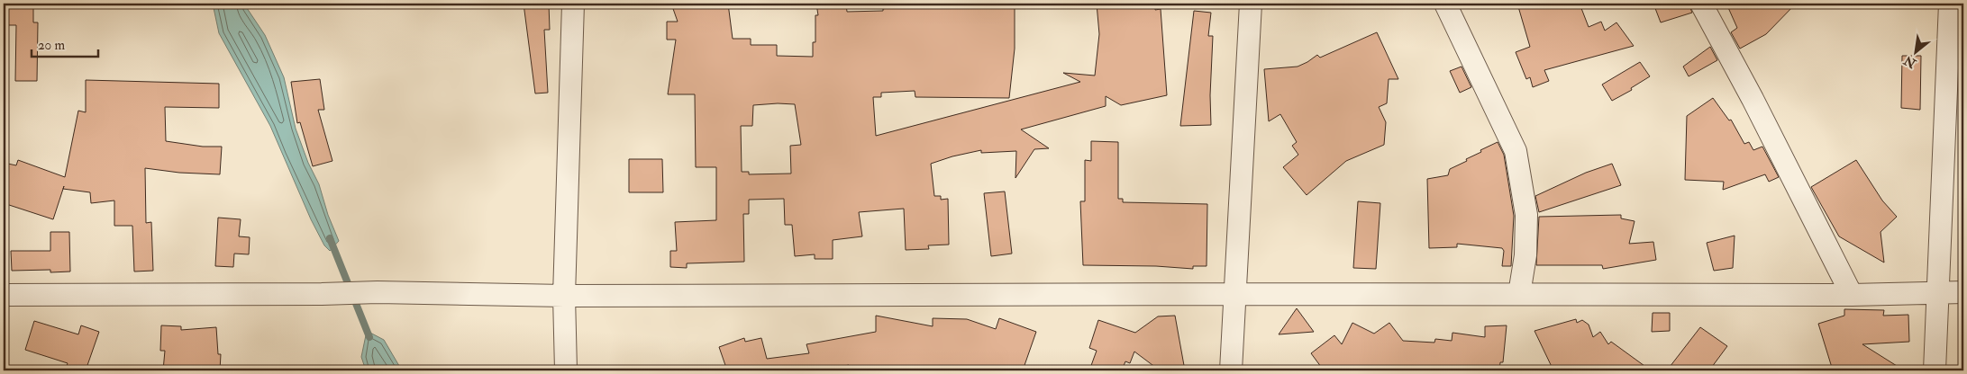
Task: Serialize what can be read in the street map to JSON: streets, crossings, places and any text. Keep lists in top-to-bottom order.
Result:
{
  "scale_bar": "20 m",
  "north": "bottom left"
}
